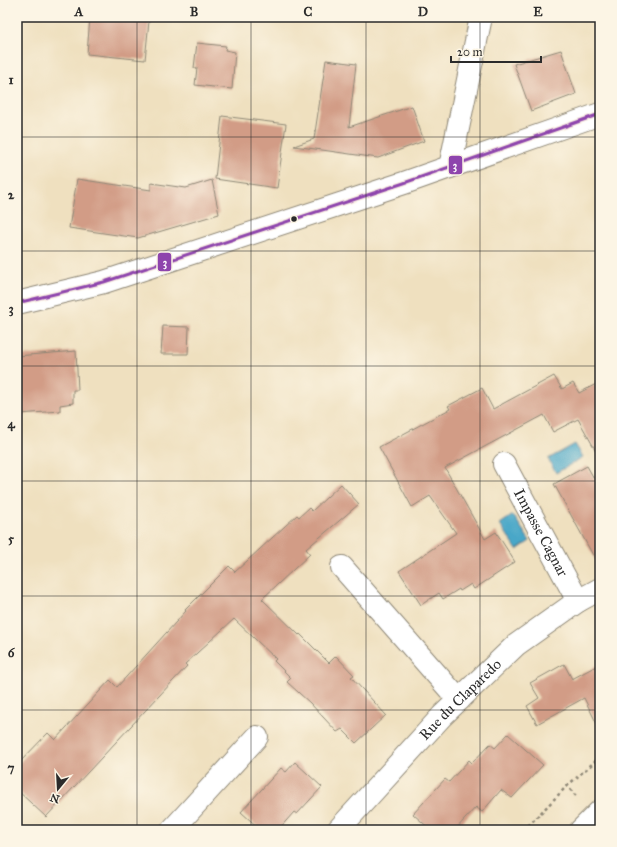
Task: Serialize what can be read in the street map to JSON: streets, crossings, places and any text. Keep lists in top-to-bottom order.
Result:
{
  "streets": {
    "street": ["Impasse Cagnar", "Rue du Claparedo"]
  },
  "crossings": [
    ["Impasse Cagnar", "Rue du Claparedo"]
  ],
  "lines": ["transit line 3"],
  "scale_bar": "20 m",
  "north": "bottom",
  "grid": {
    "columns": [
      "A",
      "B",
      "C",
      "D",
      "E"
    ],
    "rows": [
      "1",
      "2",
      "3",
      "4",
      "5",
      "6",
      "7"
    ]
  }
}
